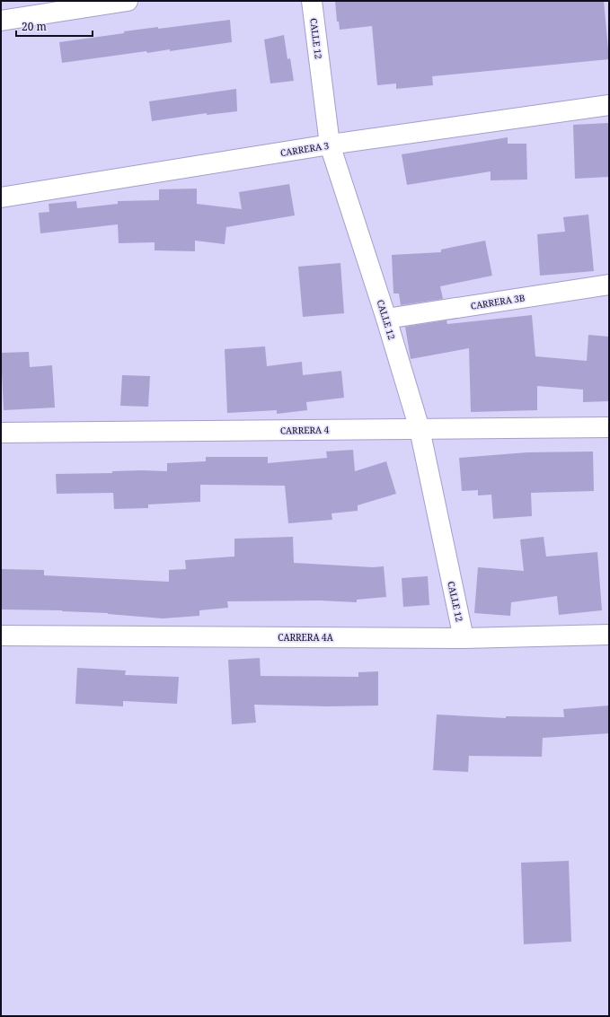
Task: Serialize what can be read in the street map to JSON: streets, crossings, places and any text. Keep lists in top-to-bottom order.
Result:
{
  "streets": {
    "street": [
      "CALLE 12",
      "CARRERA 3",
      "CARRERA 3B",
      "CARRERA 4",
      "CARRERA 4A"
    ]
  },
  "crossings": [
    ["CALLE 12", "CARRERA 3"],
    ["CALLE 12", "CARRERA 3B"],
    ["CALLE 12", "CARRERA 4"],
    ["CALLE 12", "CARRERA 4A"]
  ],
  "scale_bar": "20 m"
}
